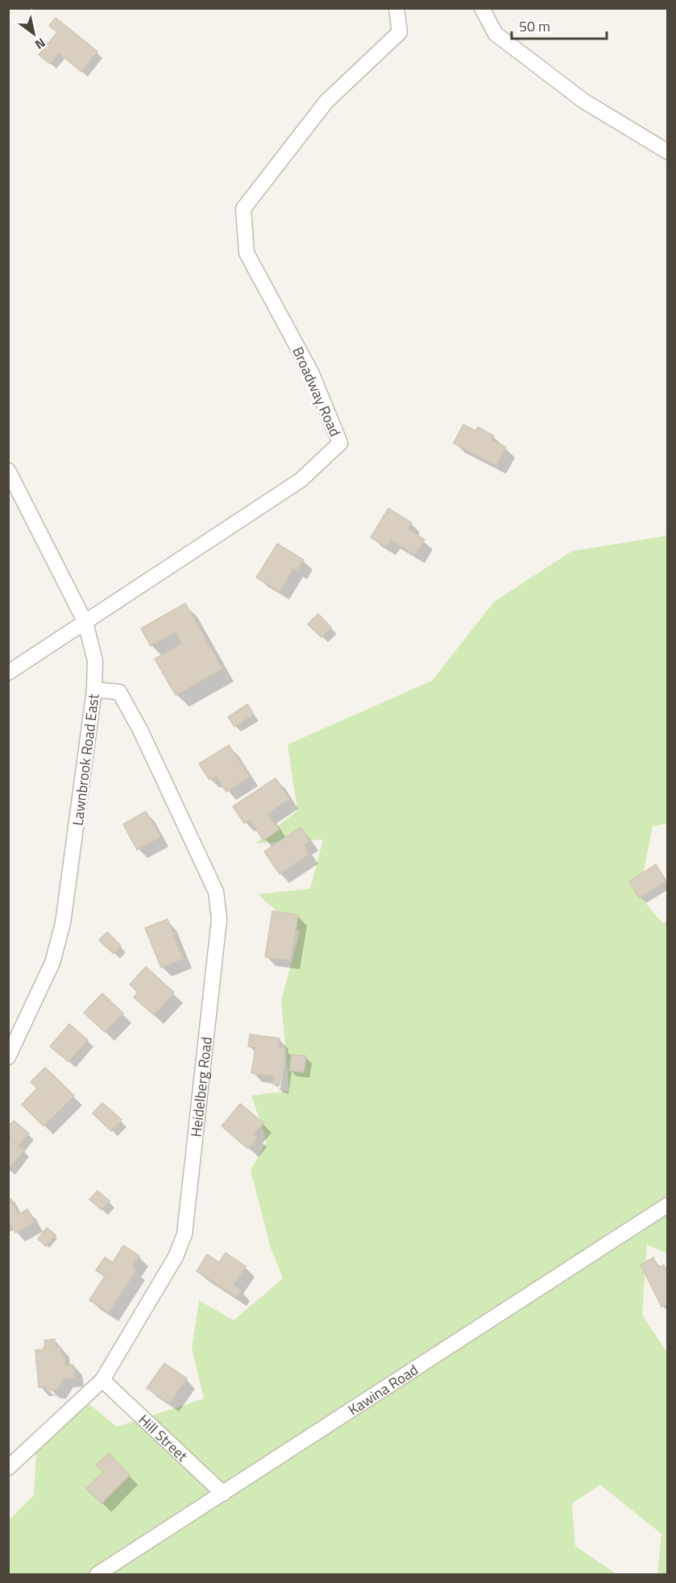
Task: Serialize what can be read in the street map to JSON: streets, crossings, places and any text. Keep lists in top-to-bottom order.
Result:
{
  "streets": {
    "street": [
      "Broadway Road",
      "Lawnbrook Road East",
      "Heidelberg Road",
      "Kawina Road",
      "Hill Street"
    ]
  },
  "crossings": [
    ["Broadway Road", "Lawnbrook Road East"],
    ["Lawnbrook Road East", "Heidelberg Road"],
    ["Heidelberg Road", "Hill Street"],
    ["Kawina Road", "Hill Street"]
  ],
  "scale_bar": "50 m",
  "north": "bottom right"
}
